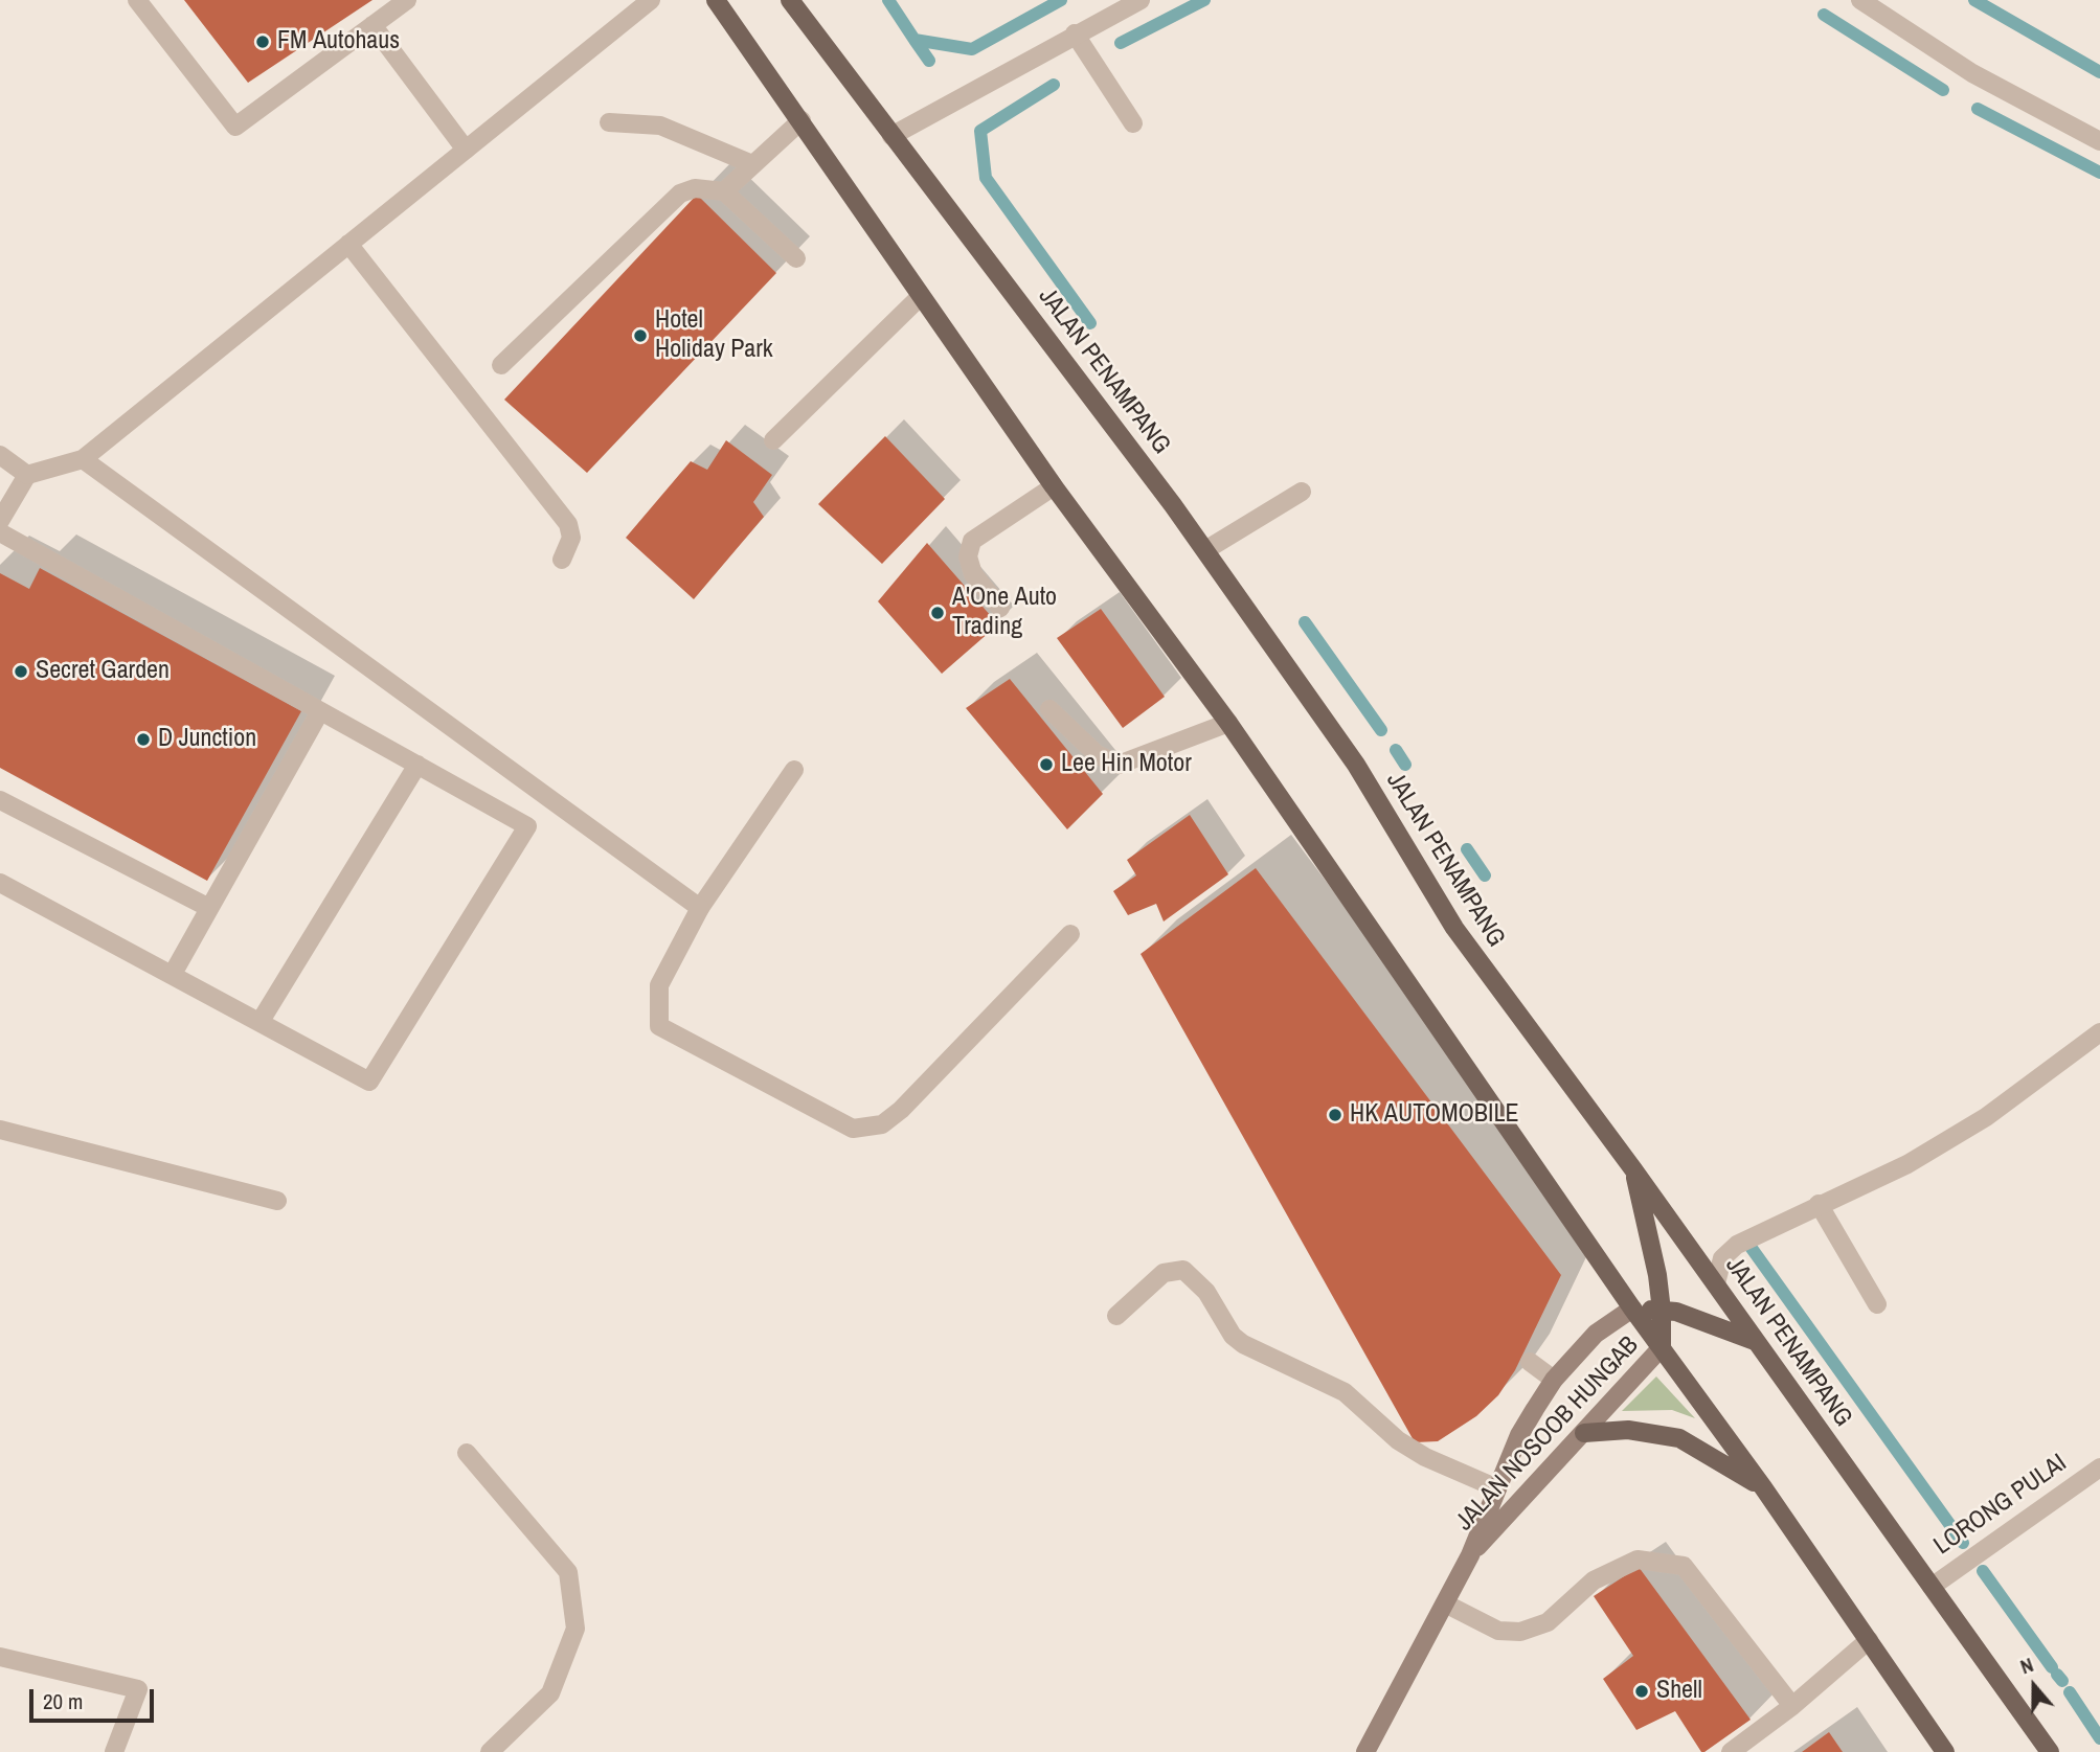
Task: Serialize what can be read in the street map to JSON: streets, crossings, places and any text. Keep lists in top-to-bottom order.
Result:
{
  "streets": {
    "main road": ["JALAN PENAMPANG", "JALAN NOSOOB HUNGAB"],
    "street": ["LORONG PULAI"]
  },
  "crossings": [
    ["JALAN PENAMPANG", "LORONG PULAI"]
  ],
  "places": [
    "FM Autohaus",
    "Hotel Holiday Park",
    "A'One Auto Trading",
    "Secret Garden",
    "D Junction",
    "Lee Hin Motor",
    "HK AUTOMOBILE",
    "Shell"
  ],
  "scale_bar": "20 m",
  "north": "top"
}
